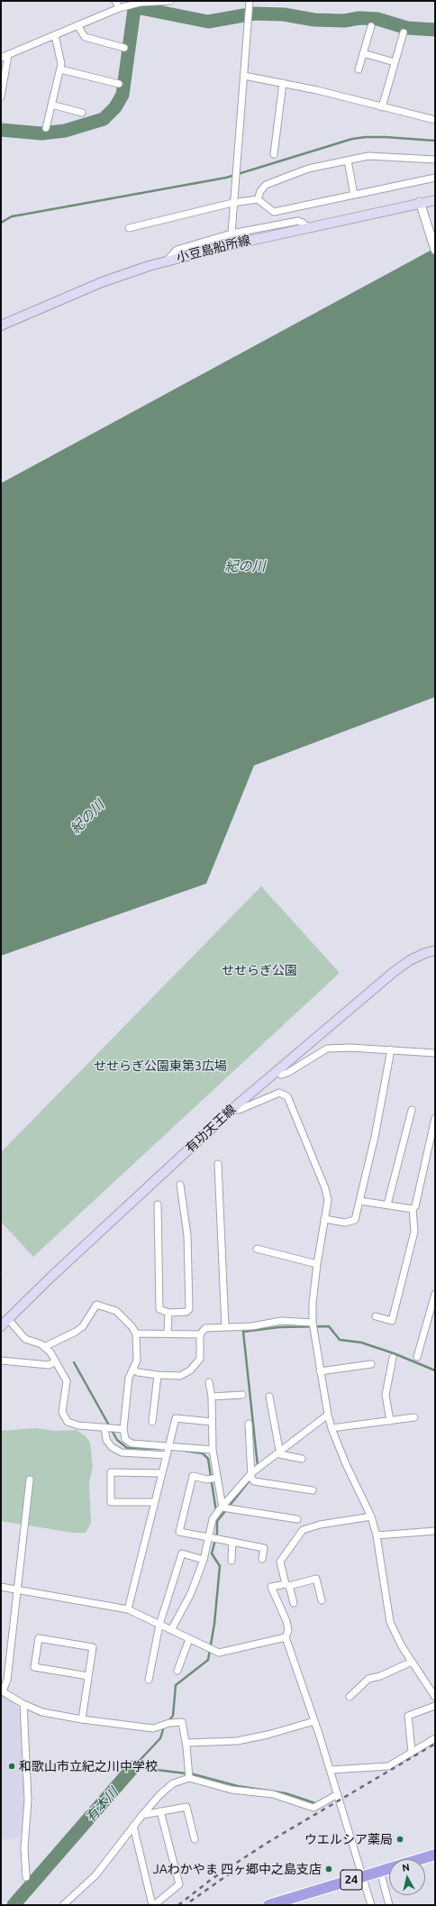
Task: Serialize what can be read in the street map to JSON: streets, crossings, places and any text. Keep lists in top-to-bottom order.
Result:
{
  "streets": {
    "highway": ["24"],
    "main road": ["小豆島船所線", "有功天王線"]
  },
  "water": ["紀の川", "有本川"],
  "parks": ["せせらぎ公園", "せせらぎ公園東第3広場"],
  "places": ["和歌山市立紀之川中学校", "ウエルシア薬局", "JAわかやま 四ヶ郷中之島支店"],
  "north": "top"
}
